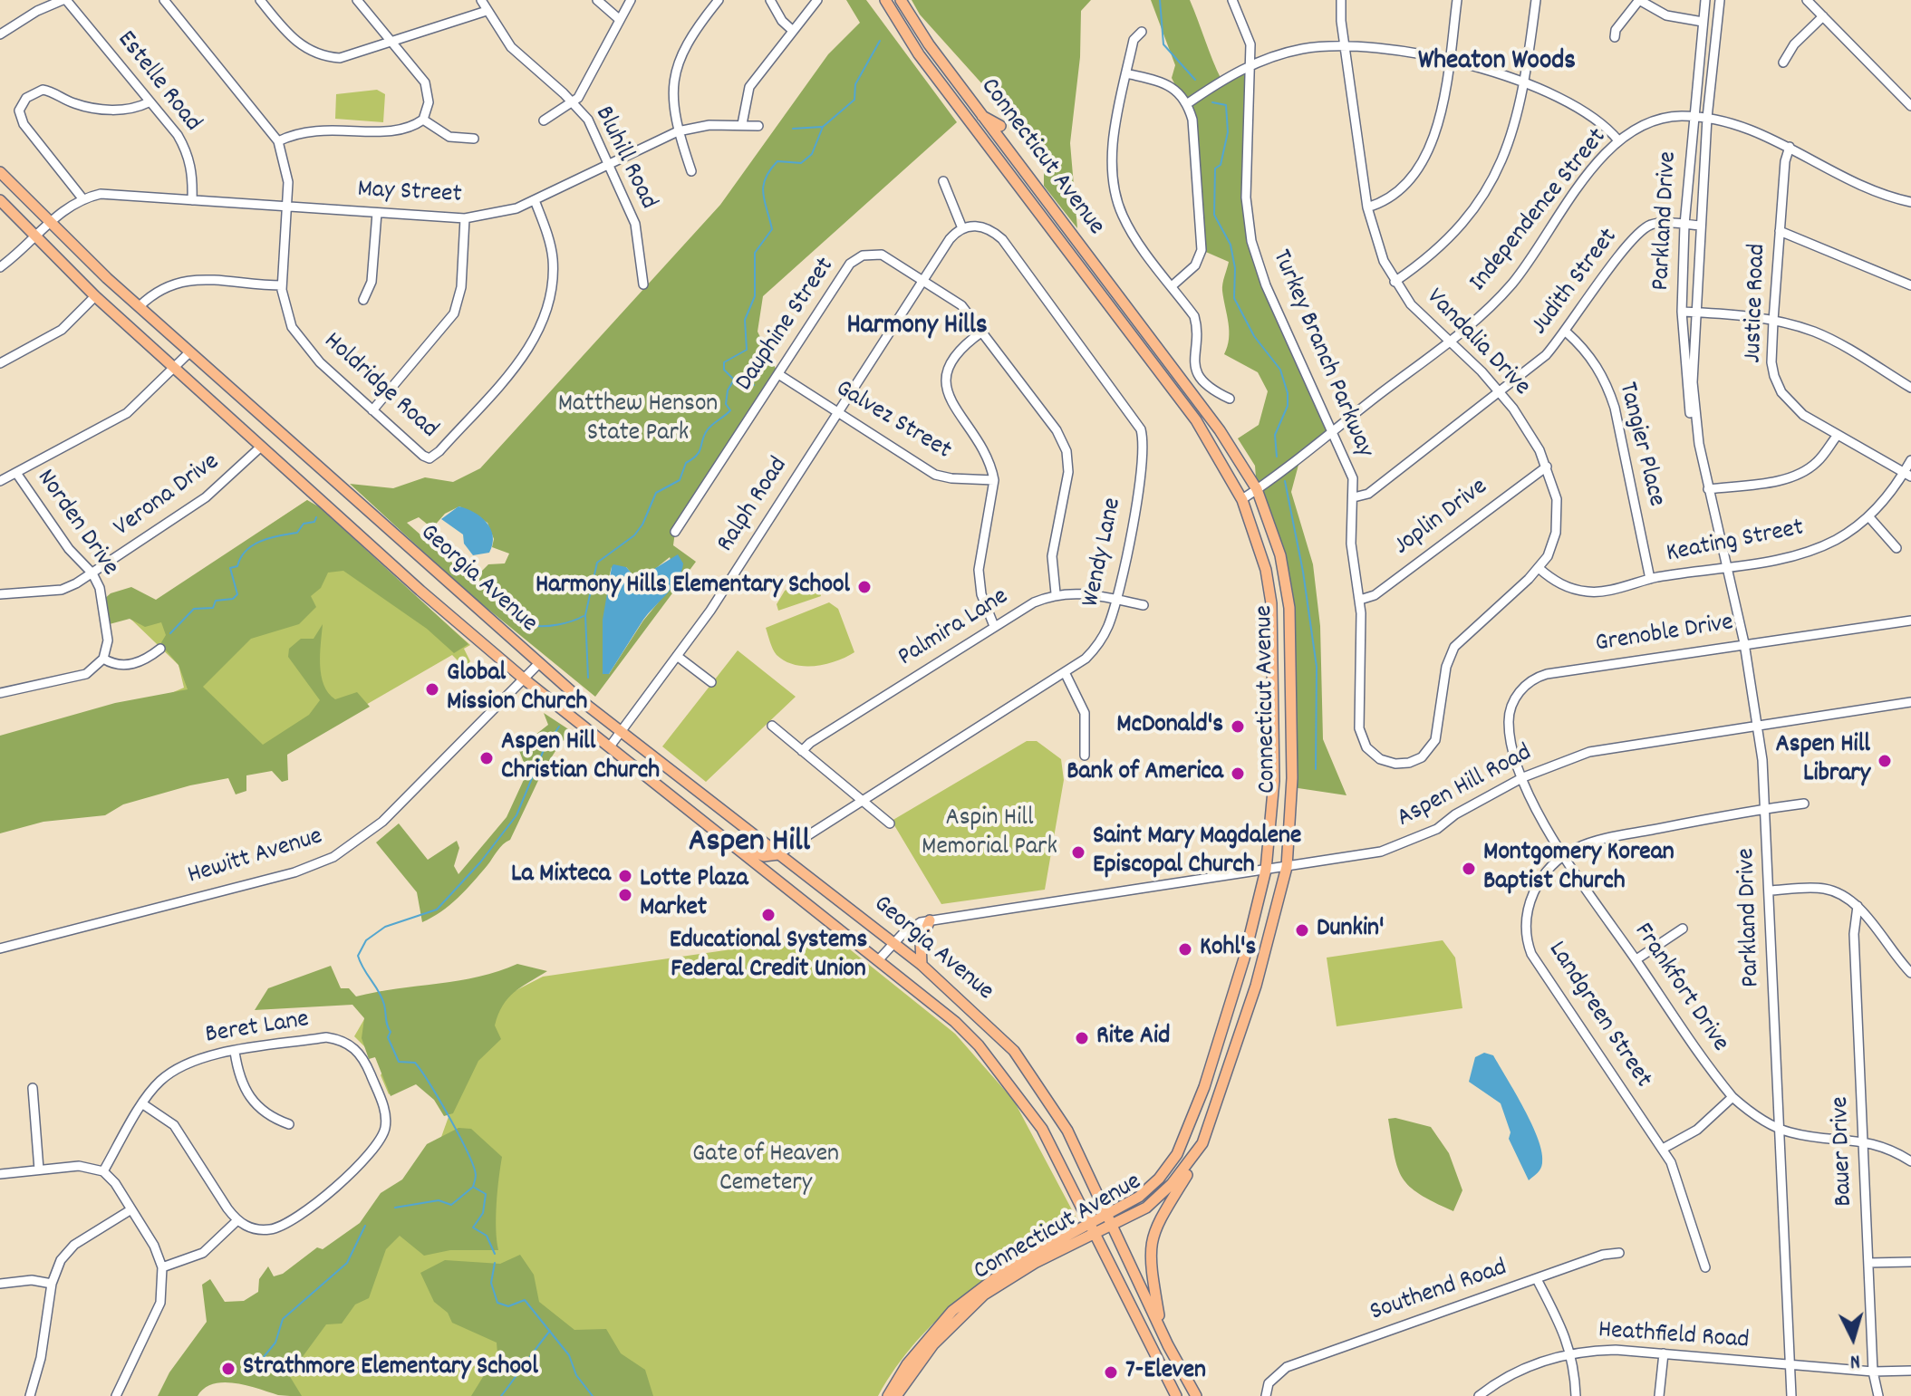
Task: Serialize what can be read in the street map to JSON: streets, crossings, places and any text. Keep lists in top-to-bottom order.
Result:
{
  "streets": {
    "main road": ["Connecticut Avenue", "Georgia Avenue"],
    "street": [
      "Estelle Road",
      "Bluhill Road",
      "May Street",
      "Independence Street",
      "Parkland Drive",
      "Judith Street",
      "Justice Road",
      "Dauphine Street",
      "Vandalia Drive",
      "Turkey Branch Parkway",
      "Holdridge Road",
      "Galvez Street",
      "Tangier Place",
      "Verona Drive",
      "Ralph Road",
      "Joplin Drive",
      "Norden Drive",
      "Keating Street",
      "Wendy Lane",
      "Palmira Lane",
      "Grenoble Drive",
      "Aspen Hill Road",
      "Hewitt Avenue",
      "Frankfort Drive",
      "Landgreen Street",
      "Beret Lane",
      "Bauer Drive",
      "Southend Road",
      "Heathfield Road"
    ]
  },
  "crossings": [
    ["Estelle Road", "May Street"],
    ["Connecticut Avenue", "Independence Street"],
    ["Connecticut Avenue", "Georgia Avenue"],
    ["Connecticut Avenue", "Aspen Hill Road"],
    ["Bluhill Road", "May Street"],
    ["May Street", "Holdridge Road"],
    ["May Street", "Georgia Avenue"],
    ["Independence Street", "Parkland Drive"],
    ["Independence Street", "Justice Road"],
    ["Independence Street", "Vandalia Drive"],
    ["Independence Street", "Turkey Branch Parkway"],
    ["Parkland Drive", "Judith Street"],
    ["Parkland Drive", "Keating Street"],
    ["Parkland Drive", "Grenoble Drive"],
    ["Parkland Drive", "Aspen Hill Road"],
    ["Parkland Drive", "Frankfort Drive"],
    ["Parkland Drive", "Landgreen Street"],
    ["Parkland Drive", "Heathfield Road"],
    ["Judith Street", "Vandalia Drive"],
    ["Judith Street", "Turkey Branch Parkway"],
    ["Judith Street", "Tangier Place"],
    ["Justice Road", "Keating Street"],
    ["Dauphine Street", "Galvez Street"],
    ["Dauphine Street", "Ralph Road"],
    ["Dauphine Street", "Palmira Lane"],
    ["Vandalia Drive", "Turkey Branch Parkway"],
    ["Vandalia Drive", "Joplin Drive"],
    ["Vandalia Drive", "Keating Street"],
    ["Turkey Branch Parkway", "Joplin Drive"],
    ["Galvez Street", "Ralph Road"],
    ["Tangier Place", "Keating Street"],
    ["Verona Drive", "Norden Drive"],
    ["Verona Drive", "Georgia Avenue"],
    ["Ralph Road", "Georgia Avenue"],
    ["Wendy Lane", "Georgia Avenue"],
    ["Wendy Lane", "Palmira Lane"],
    ["Georgia Avenue", "Aspen Hill Road"],
    ["Georgia Avenue", "Hewitt Avenue"],
    ["Grenoble Drive", "Aspen Hill Road"],
    ["Grenoble Drive", "Frankfort Drive"],
    ["Aspen Hill Road", "Frankfort Drive"],
    ["Frankfort Drive", "Landgreen Street"],
    ["Frankfort Drive", "Bauer Drive"],
    ["Bauer Drive", "Heathfield Road"]
  ],
  "districts": ["Wheaton Woods", "Harmony Hills", "Aspen Hill"],
  "parks": ["Matthew Henson State Park", "Aspin Hill Memorial Park", "Gate of Heaven Cemetery"],
  "places": [
    "Harmony Hills Elementary School",
    "Global Mission Church",
    "McDonald's",
    "Aspen Hill Christian Church",
    "Aspen Hill Library",
    "Bank of America",
    "Saint Mary Magdalene Episcopal Church",
    "Montgomery Korean Baptist Church",
    "La Mixteca",
    "Lotte Plaza Market",
    "Educational Systems Federal Credit Union",
    "Dunkin'",
    "Kohl's",
    "Rite Aid",
    "Strathmore Elementary School",
    "7-Eleven"
  ],
  "north": "bottom"
}
